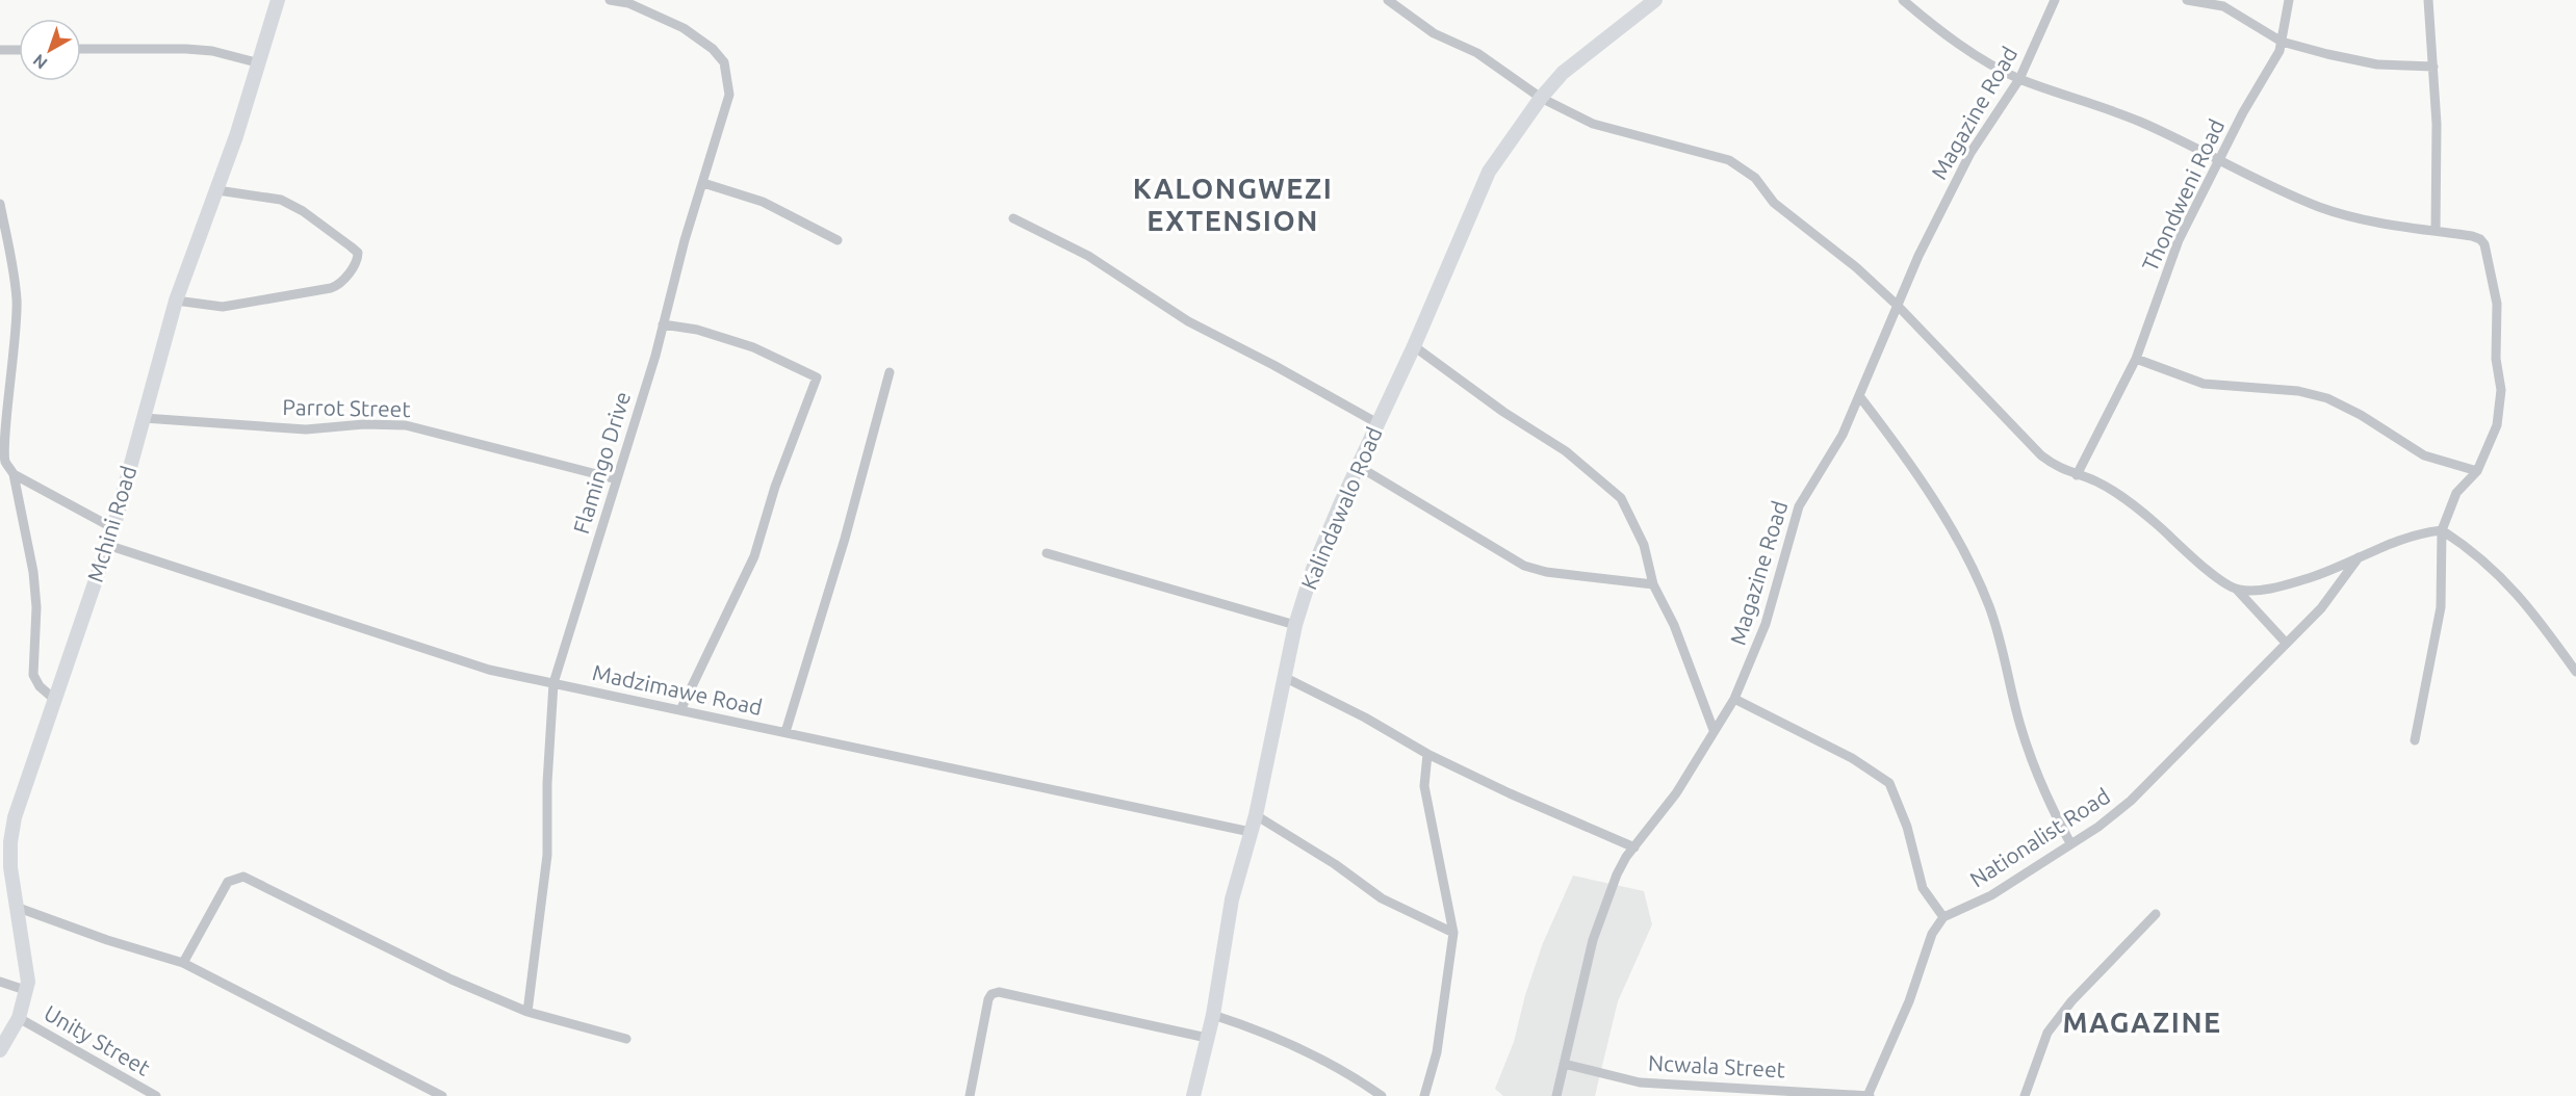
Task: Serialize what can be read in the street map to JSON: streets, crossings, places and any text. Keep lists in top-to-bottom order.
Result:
{
  "streets": {
    "street": [
      "Magazine Road",
      "Thondweni Road",
      "Parrot Street",
      "Flamingo Drive",
      "Kalindawalo Road",
      "Mchini Road",
      "Madzimawe Road",
      "Nationalist Road",
      "Unity Street",
      "Ncwala Street"
    ]
  },
  "crossings": [
    ["Magazine Road", "Ncwala Street"],
    ["Parrot Street", "Flamingo Drive"],
    ["Parrot Street", "Mchini Road"],
    ["Flamingo Drive", "Madzimawe Road"],
    ["Kalindawalo Road", "Madzimawe Road"],
    ["Mchini Road", "Madzimawe Road"],
    ["Mchini Road", "Unity Street"]
  ],
  "districts": ["KALONGWEZI EXTENSION", "MAGAZINE"],
  "north": "bottom left"
}
